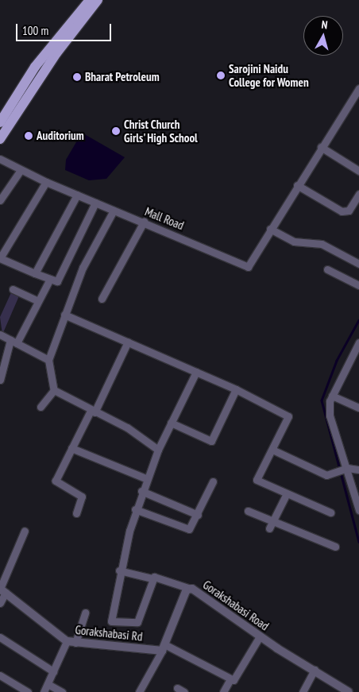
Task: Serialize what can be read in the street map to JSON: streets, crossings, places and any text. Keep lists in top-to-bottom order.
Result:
{
  "streets": {
    "street": ["Mall Road", "Gorakshabasi Road", "Gorakshabasi Rd"]
  },
  "crossings": [
    ["Gorakshabasi Road", "Gorakshabasi Rd"]
  ],
  "places": [
    "Sarojini Naidu College for Women",
    "Bharat Petroleum",
    "Christ Church Girls' High School",
    "Auditorium"
  ],
  "scale_bar": "100 m",
  "north": "top"
}
